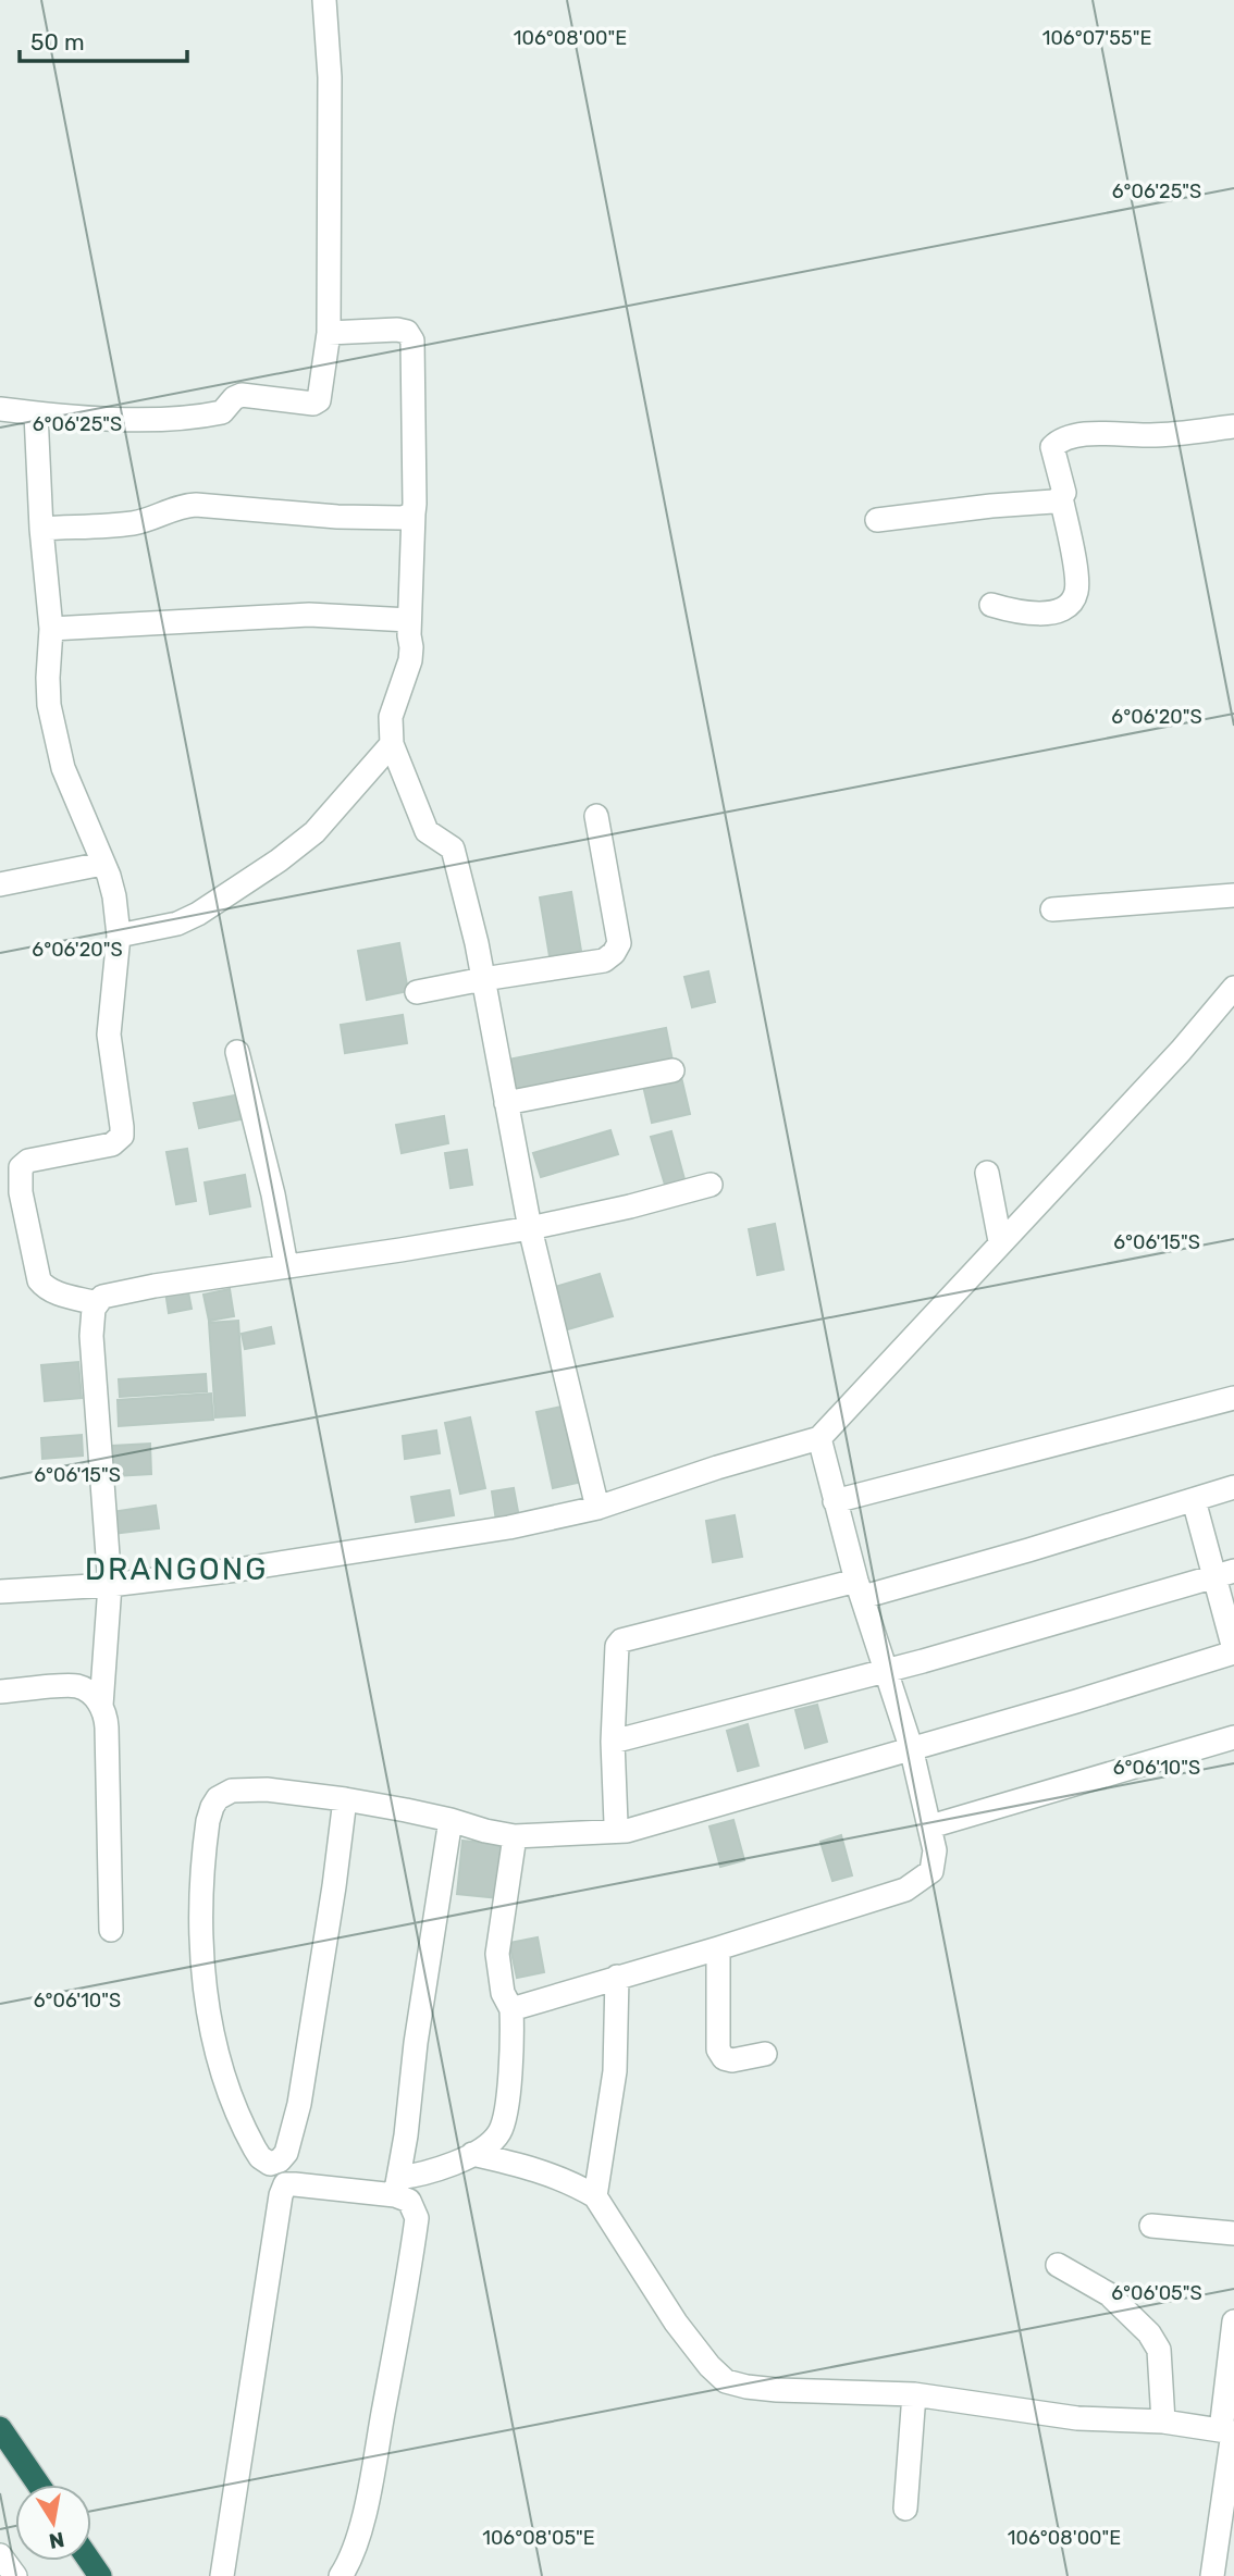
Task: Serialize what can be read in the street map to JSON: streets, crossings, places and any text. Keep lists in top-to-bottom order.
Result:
{
  "districts": ["DRANGONG"],
  "scale_bar": "50 m",
  "north": "bottom",
  "coordinates": [
    "106°08'00\"E",
    "106°07'55\"E",
    "6°06'25\"S",
    "6°06'20\"S",
    "6°06'15\"S",
    "6°06'10\"S",
    "6°06'05\"S",
    "106°08'05\"E"
  ]
}
